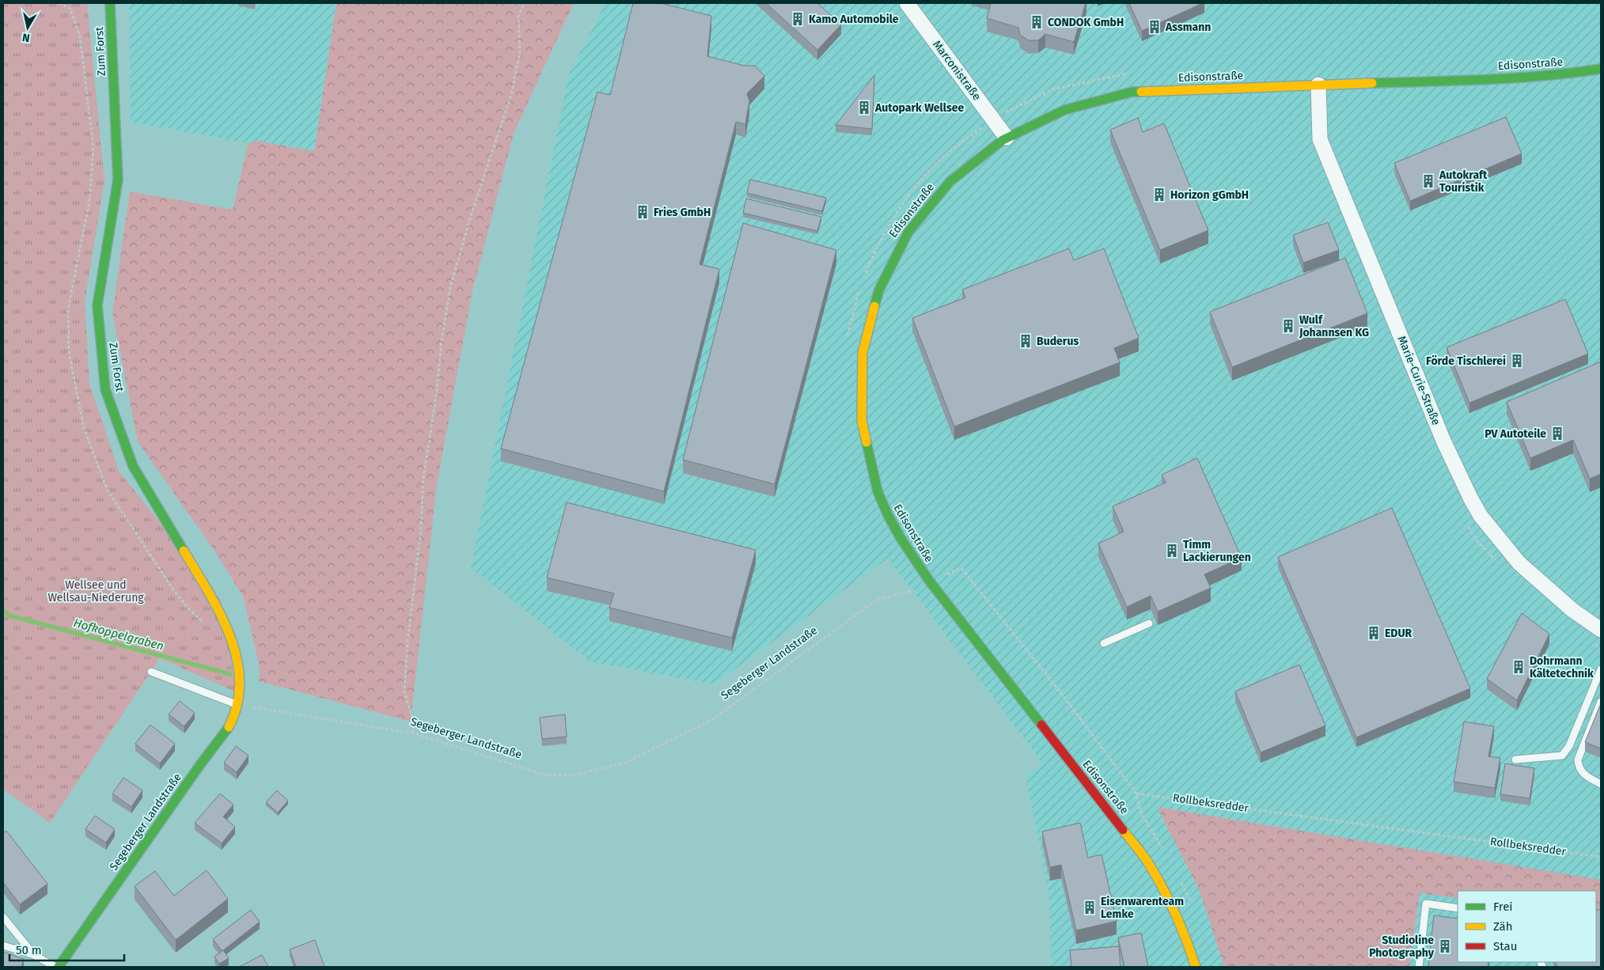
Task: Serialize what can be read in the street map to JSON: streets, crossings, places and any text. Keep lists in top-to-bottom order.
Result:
{
  "streets": {
    "street": [
      "Zum Forst",
      "Edisonstraße",
      "Marconistraße",
      "Marie-Curie-Straße",
      "Segeberger Landstraße"
    ],
    "path": ["Rollbeksredder"]
  },
  "crossings": [
    ["Zum Forst", "Segeberger Landstraße"],
    ["Edisonstraße", "Marconistraße"],
    ["Edisonstraße", "Marie-Curie-Straße"],
    ["Edisonstraße", "Rollbeksredder"]
  ],
  "water": ["Hofkoppelgraben"],
  "parks": ["Wellsee und Wellsau-Niederung"],
  "places": {
    "building": [
      "Kamo Automobile",
      "CONDOK GmbH",
      "Assmann",
      "Autopark Wellsee",
      "Autokraft Touristik",
      "Horizon gGmbH",
      "Fries GmbH",
      "Wulf Johannsen KG",
      "Buderus",
      "Förde Tischlerei",
      "PV Autoteile",
      "Timm Lackierungen",
      "EDUR",
      "Dohrmann Kältetechnik",
      "Eisenwarenteam Lemke",
      "Studioline Photography"
    ]
  },
  "legend": ["Frei", "Zäh", "Stau"],
  "scale_bar": "50 m",
  "north": "bottom"
}
